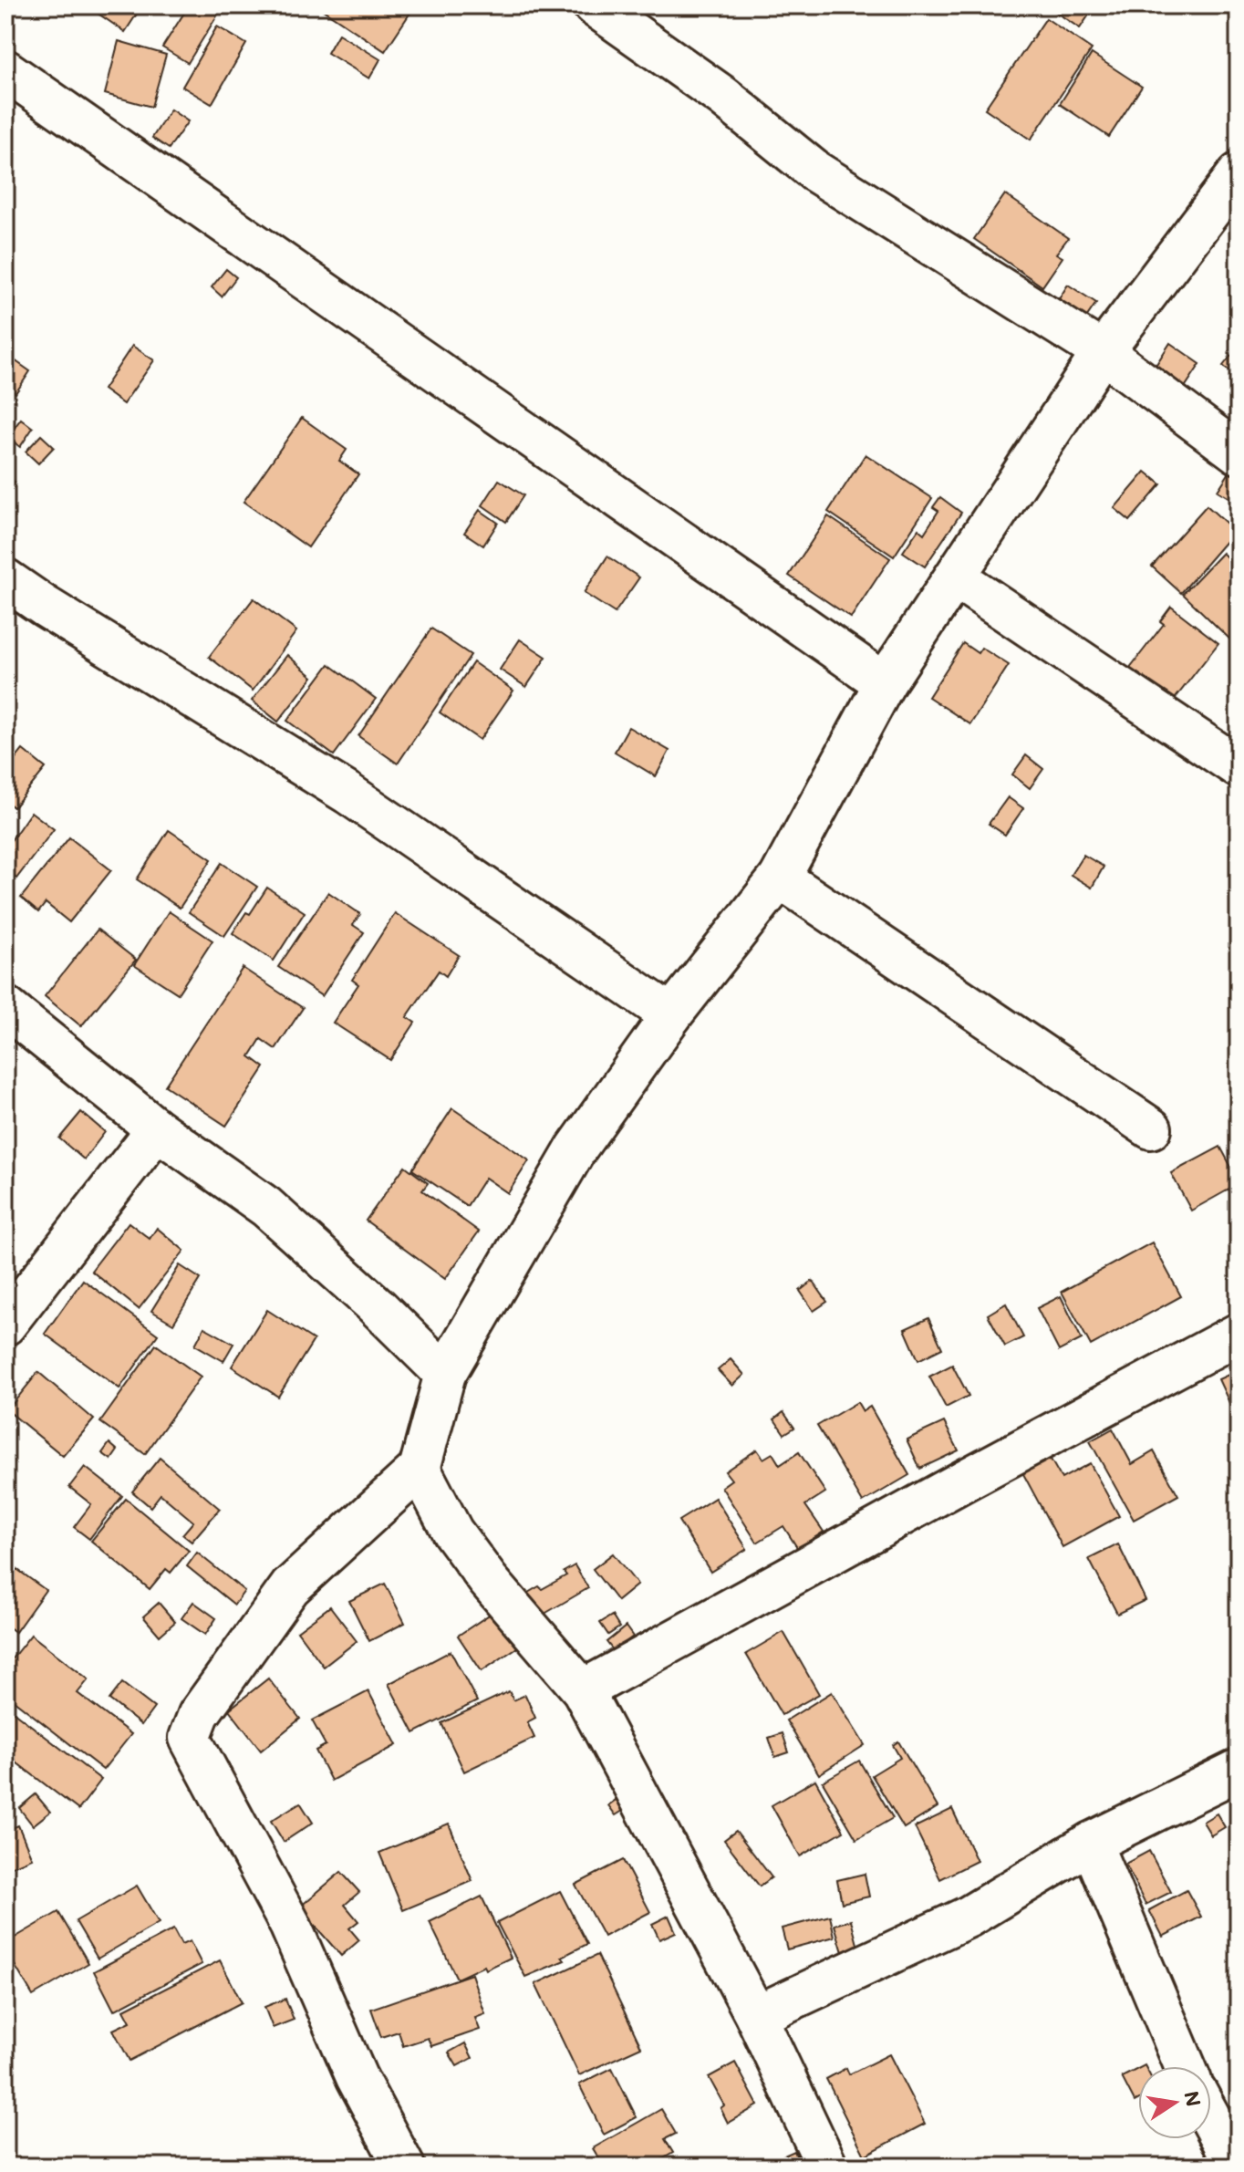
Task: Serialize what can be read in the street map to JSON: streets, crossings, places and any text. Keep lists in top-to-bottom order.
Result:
{
  "north": "right"
}
